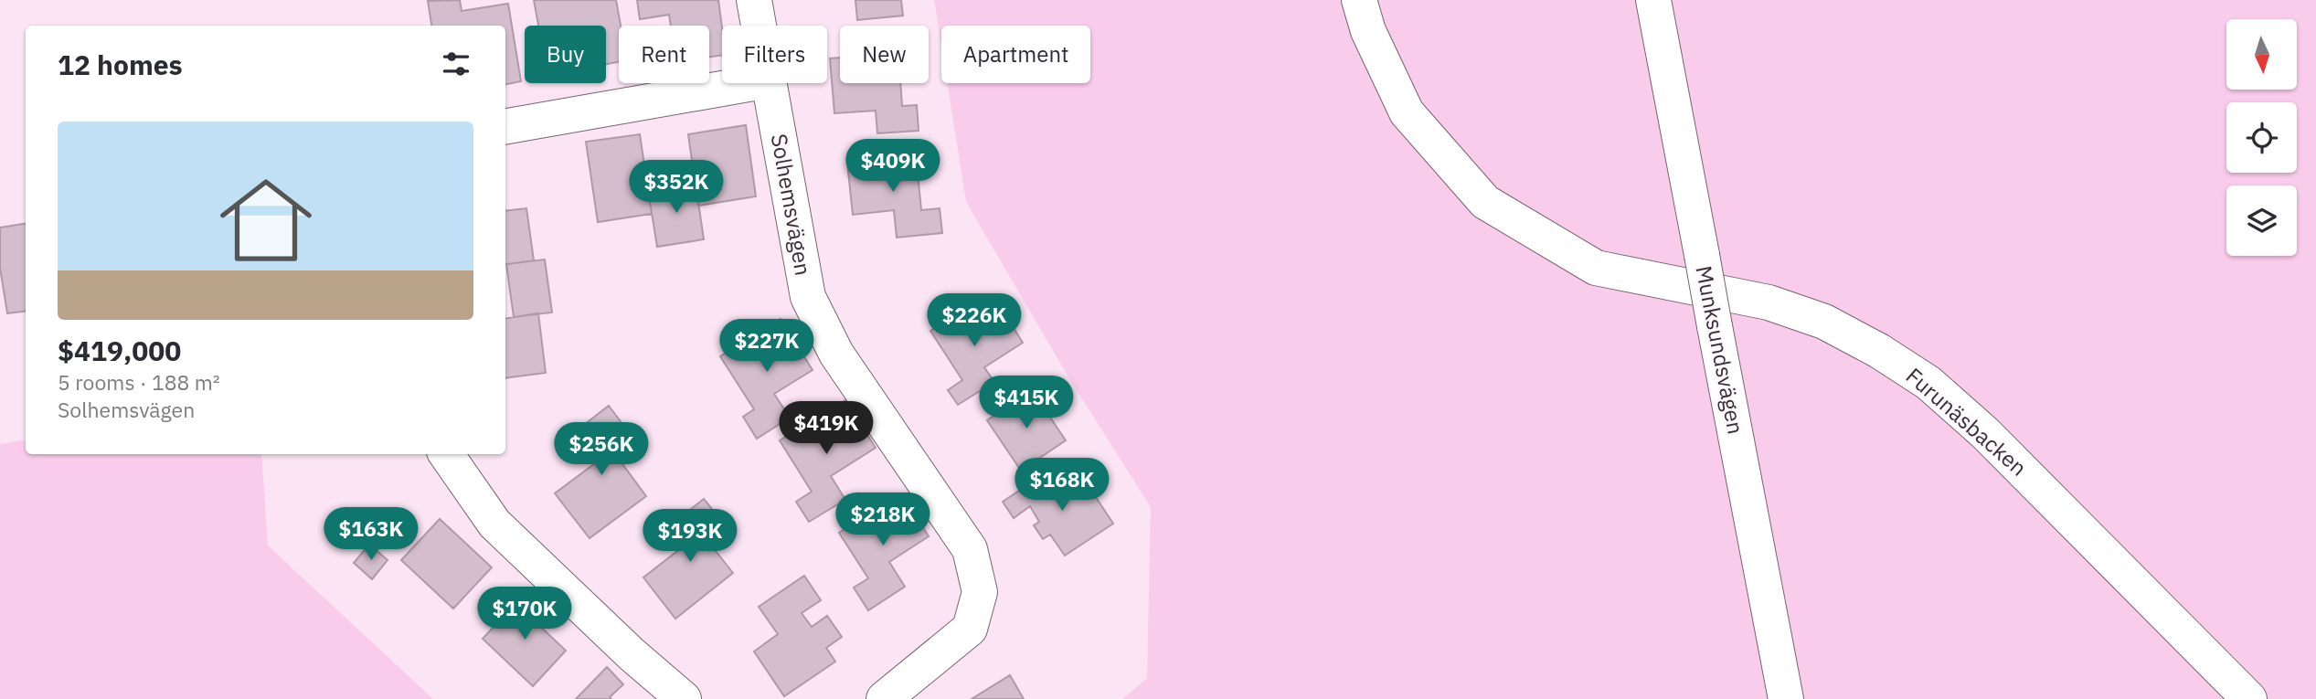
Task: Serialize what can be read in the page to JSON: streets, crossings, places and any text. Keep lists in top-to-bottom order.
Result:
{
  "streets": {
    "street": ["Solhemsvägen", "Munksundsvägen", "Furunäsbacken"]
  },
  "north": "bottom",
  "page": {
    "chip": [
      "Buy",
      "Rent",
      "Filters",
      "New",
      "Apartment"
    ],
    "heading": "12 homes",
    "list": [
      {
        "name": "$419,000",
        "note": "5 rooms · 188 m² · Solhemsvägen"
      }
    ],
    "price": [
      "$409K",
      "$352K",
      "$226K",
      "$227K",
      "$415K",
      "$419K",
      "$256K",
      "$168K",
      "$218K",
      "$163K",
      "$193K",
      "$170K"
    ]
  }
}
